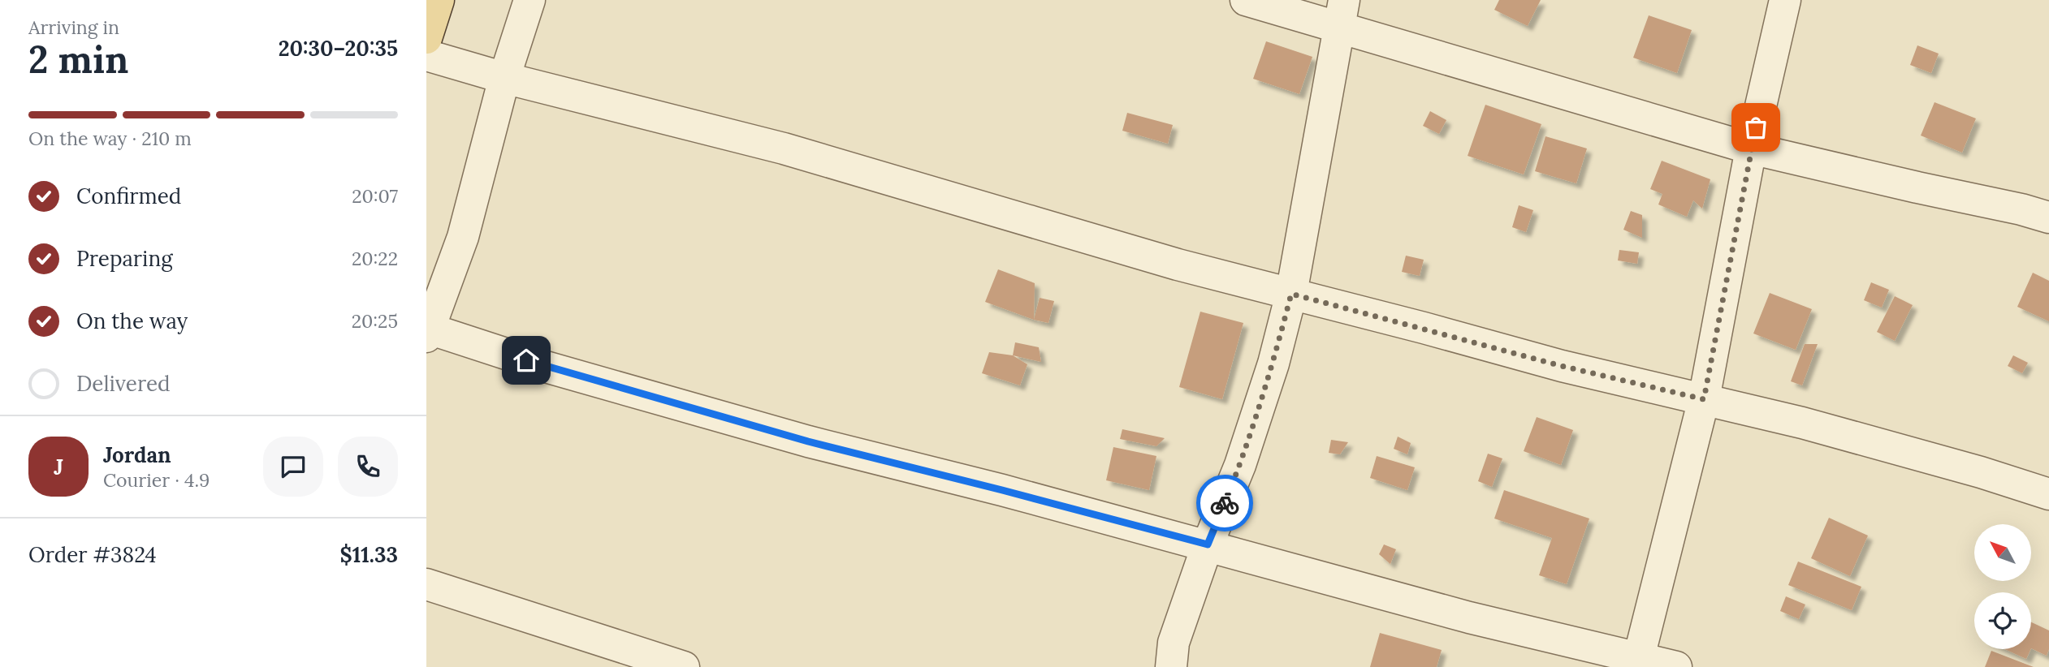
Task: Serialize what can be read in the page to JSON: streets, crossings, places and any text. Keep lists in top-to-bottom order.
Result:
{
  "north": "top left",
  "page": {
    "heading": ["2 min", "Arriving in", "20:30–20:35"],
    "panel": [
      "Jordan",
      "Courier · 4.9",
      "Order #3824",
      "$11.33"
    ],
    "bar": "On the way · 210 m",
    "list": [
      ["Confirmed", "20:07"],
      ["Preparing", "20:22"],
      ["On the way", "20:25"],
      "Delivered"
    ],
    "round": "J"
  }
}
